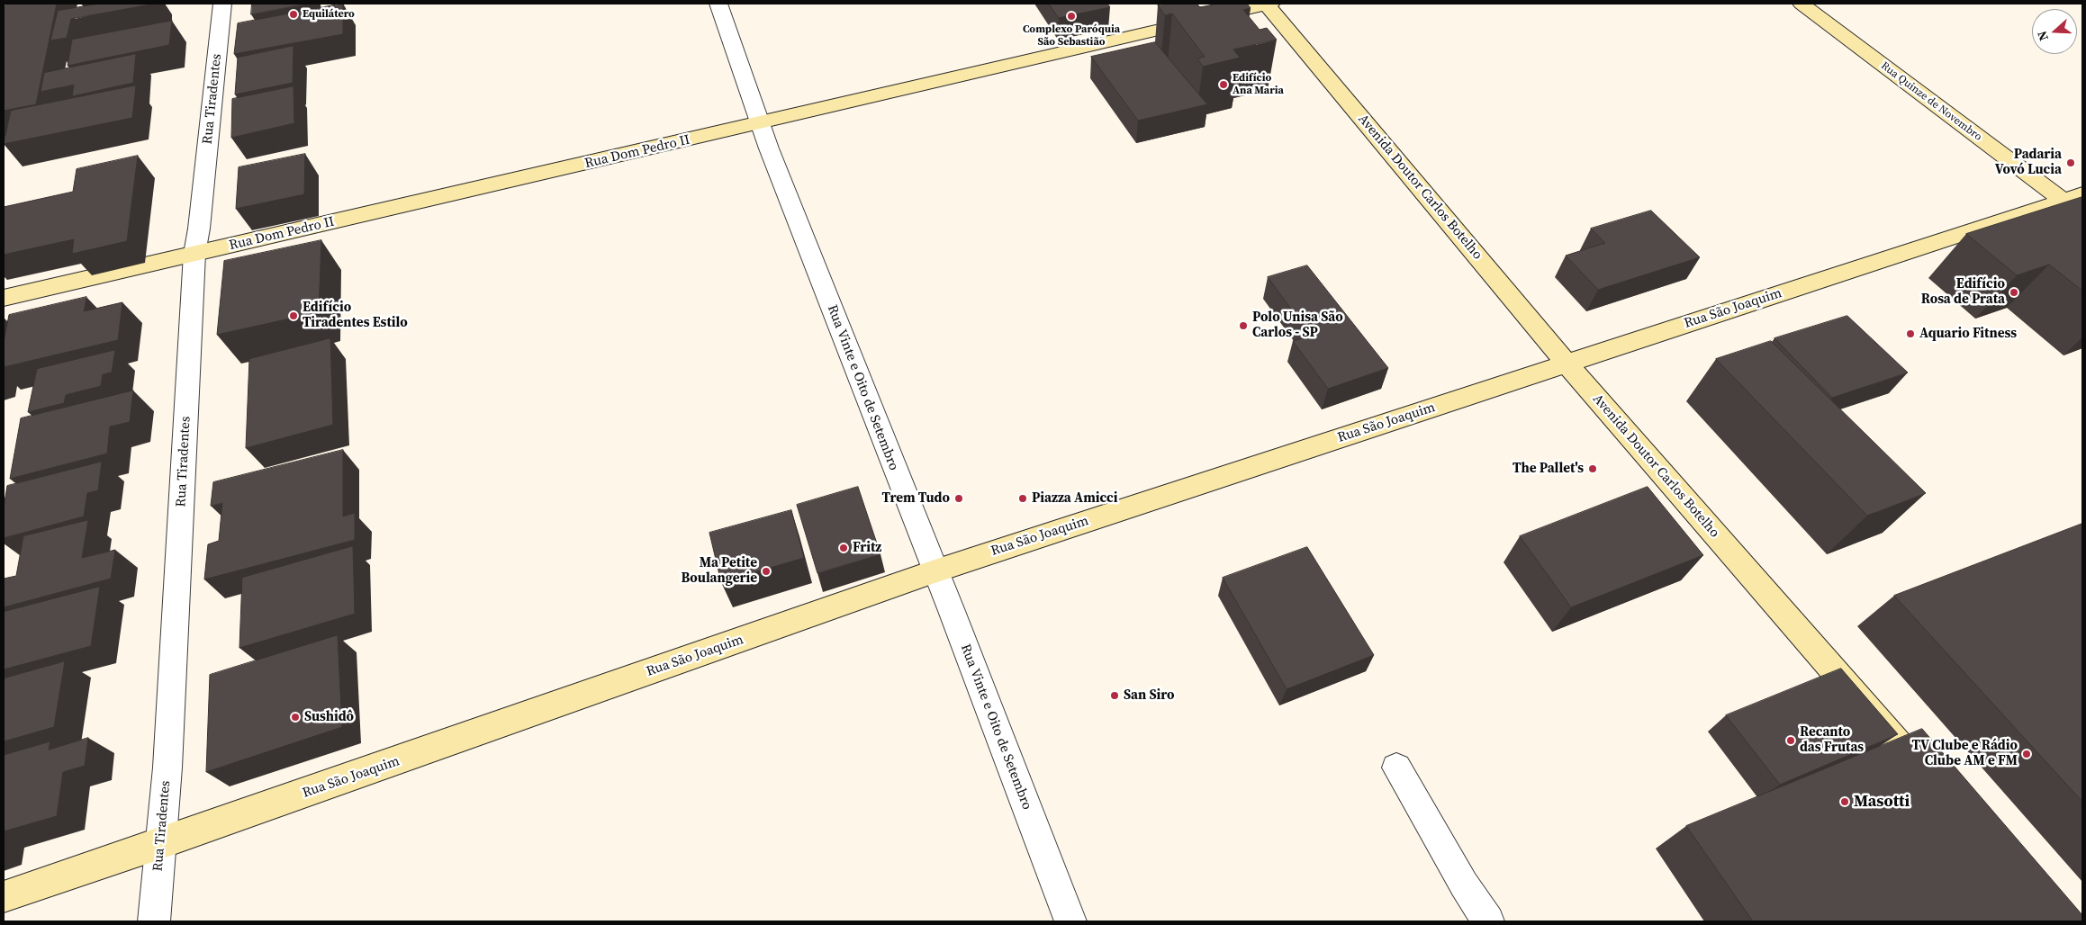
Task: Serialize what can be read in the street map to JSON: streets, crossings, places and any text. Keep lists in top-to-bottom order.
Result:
{
  "streets": {
    "main road": [
      "Rua Quinze de Novembro",
      "Rua Dom Pedro II",
      "Avenida Doutor Carlos Botelho",
      "Rua São Joaquim"
    ],
    "street": ["Rua Tiradentes", "Rua Vinte e Oito de Setembro"]
  },
  "crossings": [
    ["Rua Tiradentes", "Rua Dom Pedro II"],
    ["Rua Tiradentes", "Rua São Joaquim"],
    ["Rua Quinze de Novembro", "Rua São Joaquim"],
    ["Rua Dom Pedro II", "Avenida Doutor Carlos Botelho"],
    ["Rua Dom Pedro II", "Rua Vinte e Oito de Setembro"],
    ["Avenida Doutor Carlos Botelho", "Rua São Joaquim"],
    ["Rua São Joaquim", "Rua Vinte e Oito de Setembro"]
  ],
  "places": [
    "Equilátero",
    "Complexo Paróquia São Sebastião",
    "Edifício Ana Maria",
    "Padaria Vovó Lucia",
    "Edifício Rosa de Prata",
    "Edifício Tiradentes Estilo",
    "Polo Unisa São Carlos - SP",
    "Aquario Fitness",
    "The Pallet's",
    "Trem Tudo",
    "Piazza Amicci",
    "Fritz",
    "Ma Petite Boulangerie",
    "San Siro",
    "Sushidô",
    "Recanto das Frutas",
    "TV Clube e Rádio Clube AM e FM",
    "Masotti"
  ],
  "north": "left"
}
